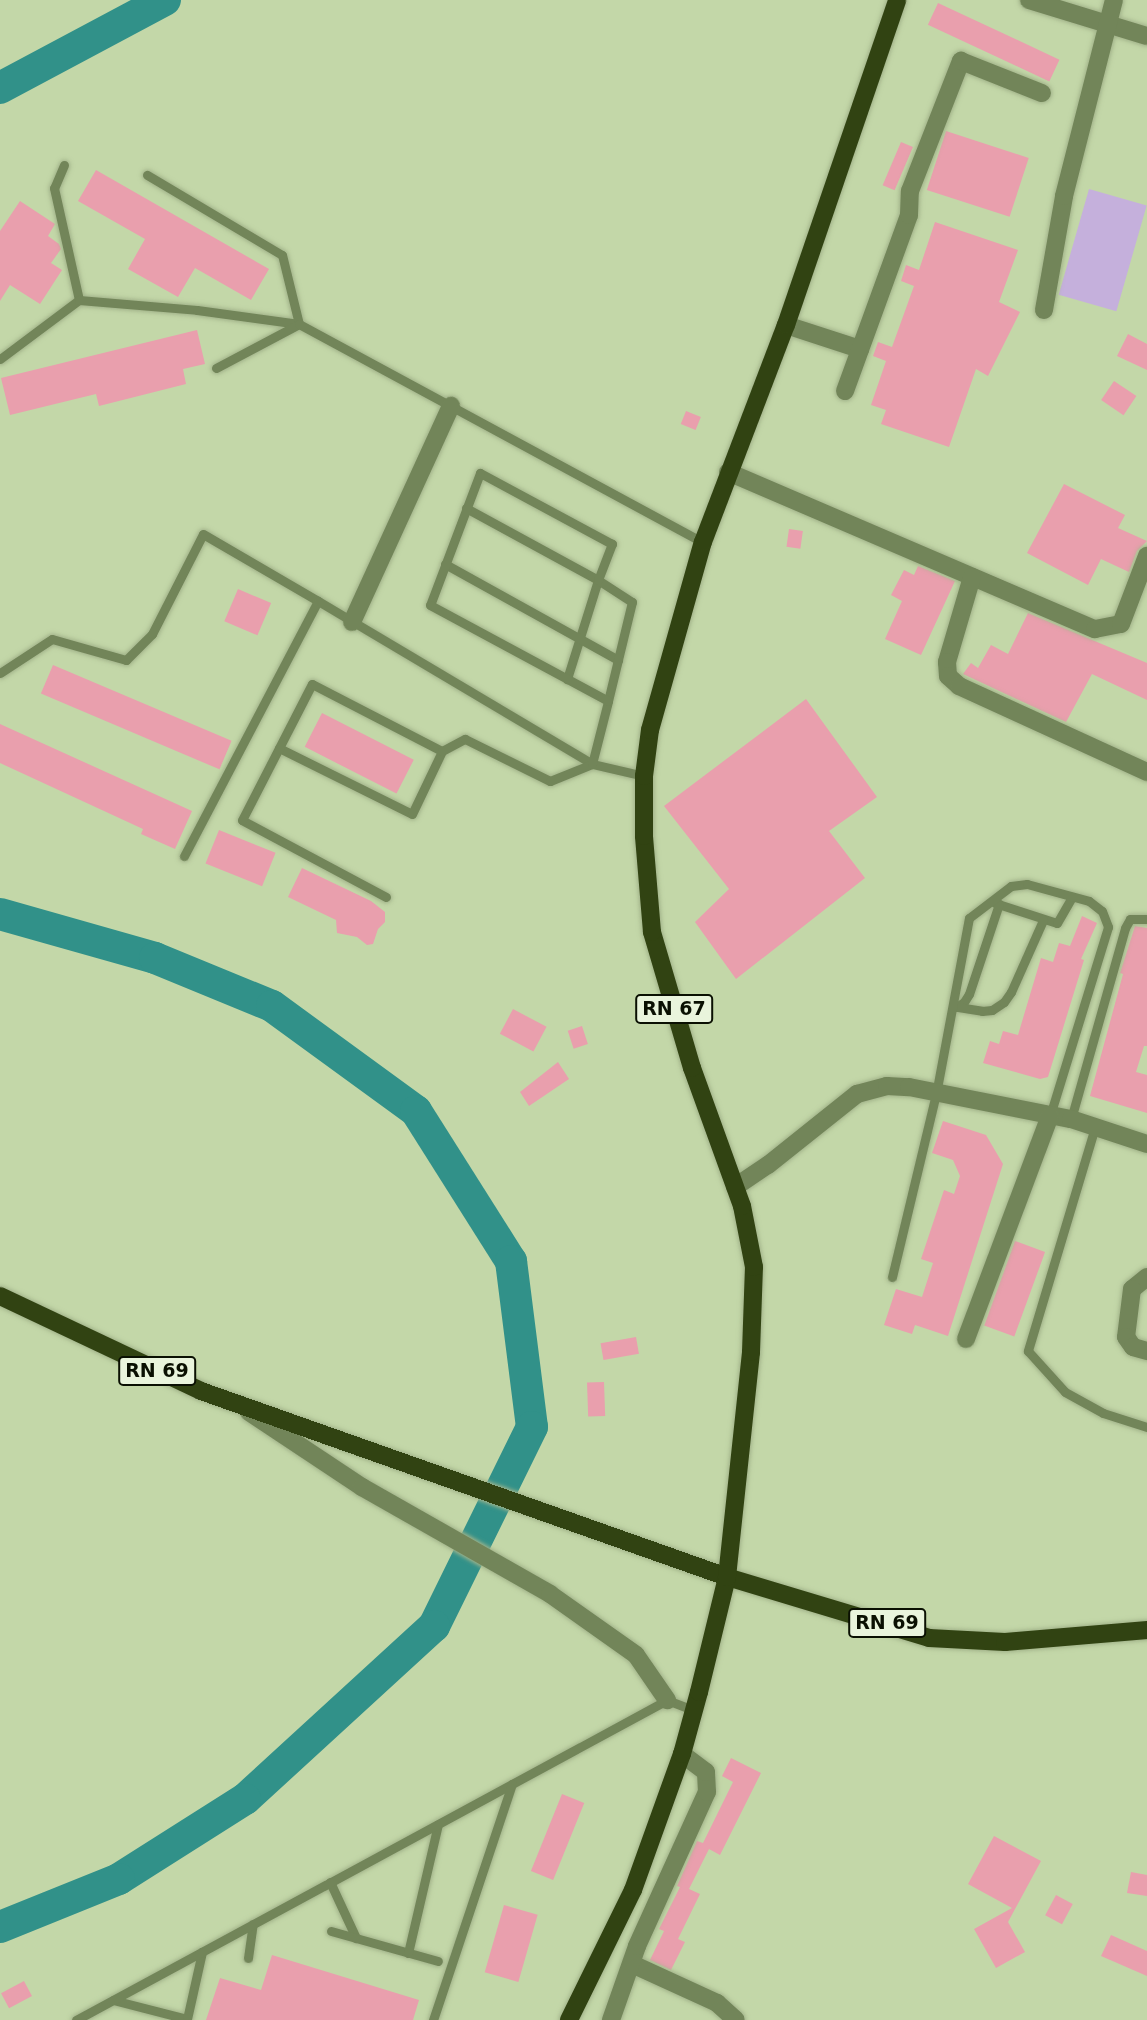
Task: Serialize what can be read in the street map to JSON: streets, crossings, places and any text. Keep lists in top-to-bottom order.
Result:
{
  "streets": {
    "main road": ["RN 67", "RN 69"]
  },
  "crossings": [
    ["RN 67", "RN 69"]
  ]
}
